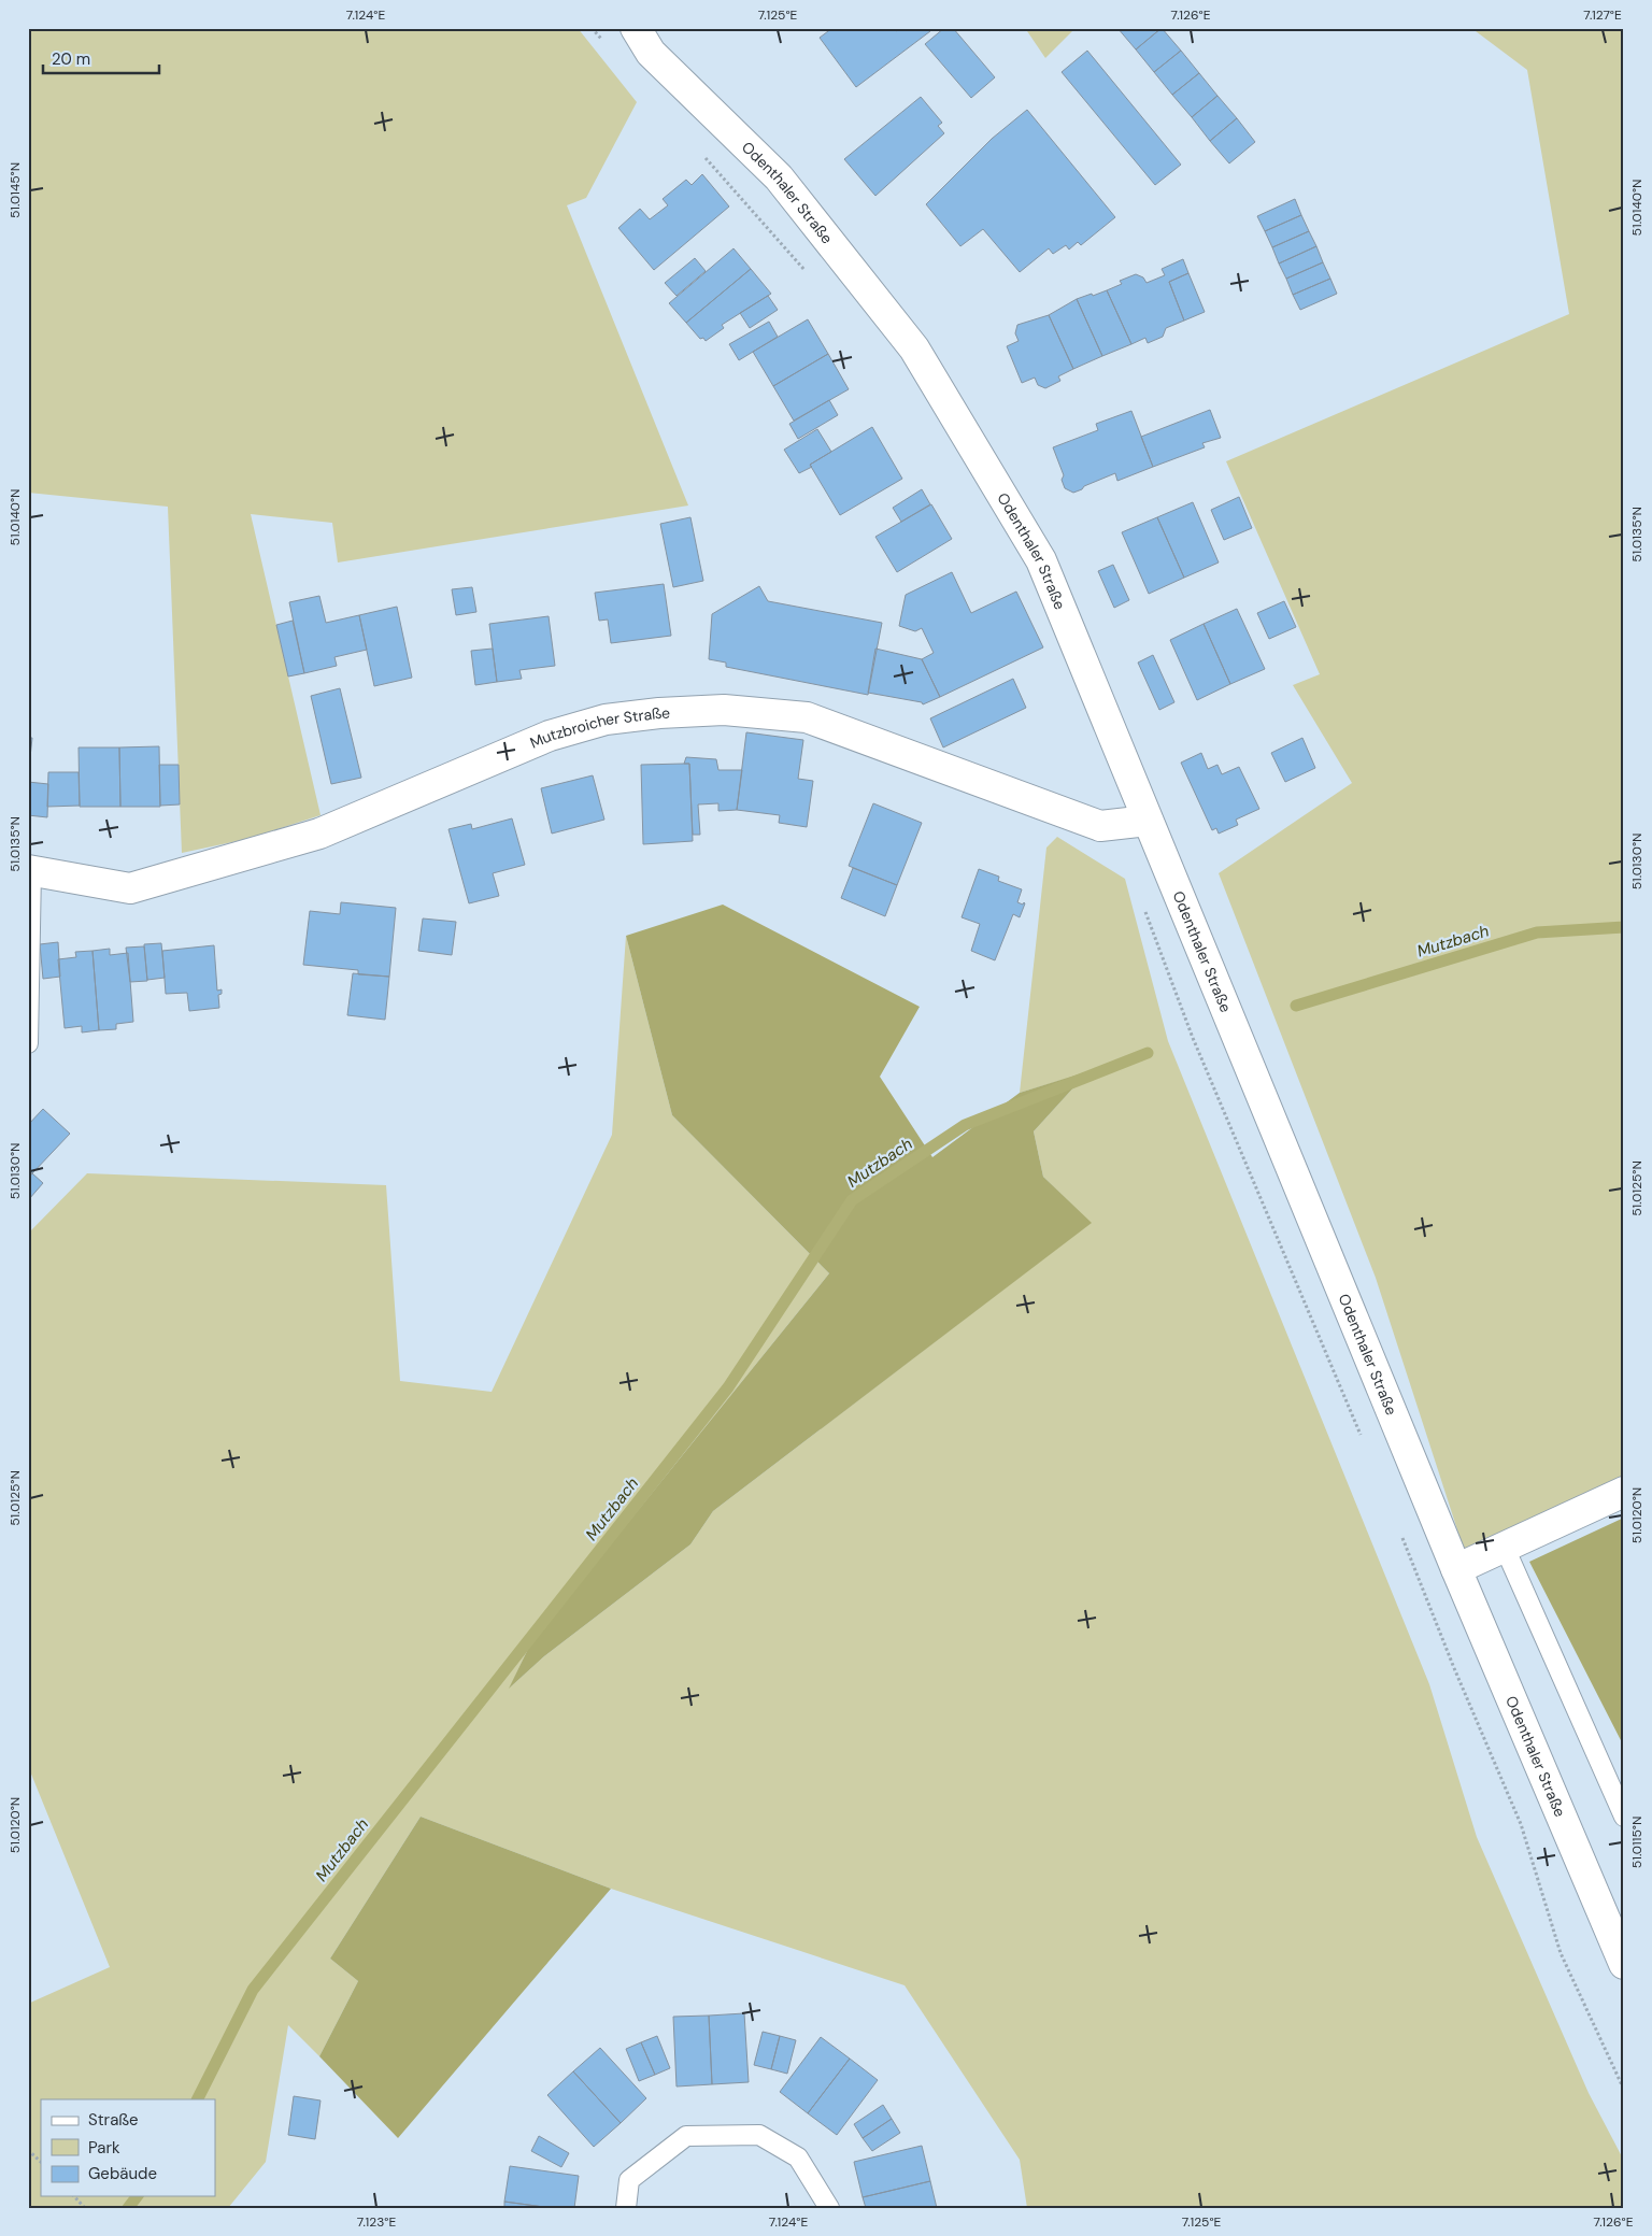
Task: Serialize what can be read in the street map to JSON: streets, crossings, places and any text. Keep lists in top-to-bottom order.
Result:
{
  "streets": {
    "main road": ["Odenthaler Straße", "Mutzbroicher Straße"]
  },
  "crossings": [
    ["Odenthaler Straße", "Mutzbroicher Straße"]
  ],
  "water": ["Mutzbach"],
  "legend": ["Straße", "Park", "Gebäude"],
  "scale_bar": "20 m",
  "coordinates": [
    "7.124°E",
    "7.125°E",
    "7.126°E",
    "7.127°E",
    "51.0145°N",
    "51.0140°N",
    "51.0135°N",
    "51.0130°N",
    "51.0125°N",
    "51.0120°N",
    "51.0115°N",
    "7.123°E"
  ]
}
